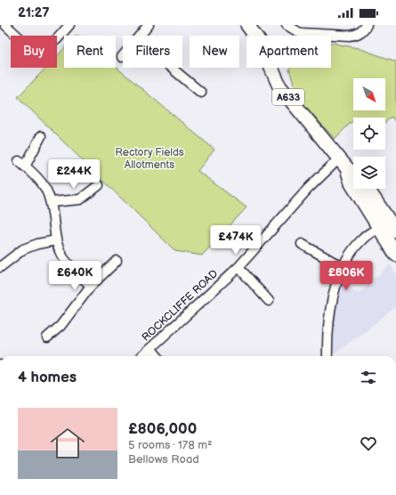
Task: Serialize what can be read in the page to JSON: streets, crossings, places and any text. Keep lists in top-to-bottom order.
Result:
{
  "streets": {
    "main road": ["A633"],
    "street": ["ROCKCLIFFE ROAD"]
  },
  "crossings": [
    ["A633", "ROCKCLIFFE ROAD"]
  ],
  "parks": ["Rectory Fields Allotments"],
  "north": "bottom right",
  "page": {
    "status": "21:27",
    "chip": [
      "Buy",
      "Rent",
      "Filters",
      "New",
      "Apartment"
    ],
    "price": [
      "£244K",
      "£474K",
      "£640K",
      "£806K"
    ],
    "heading": "4 homes",
    "list": [
      {
        "name": "£806,000",
        "note": "5 rooms · 178 m² · Bellows Road"
      }
    ]
  }
}
